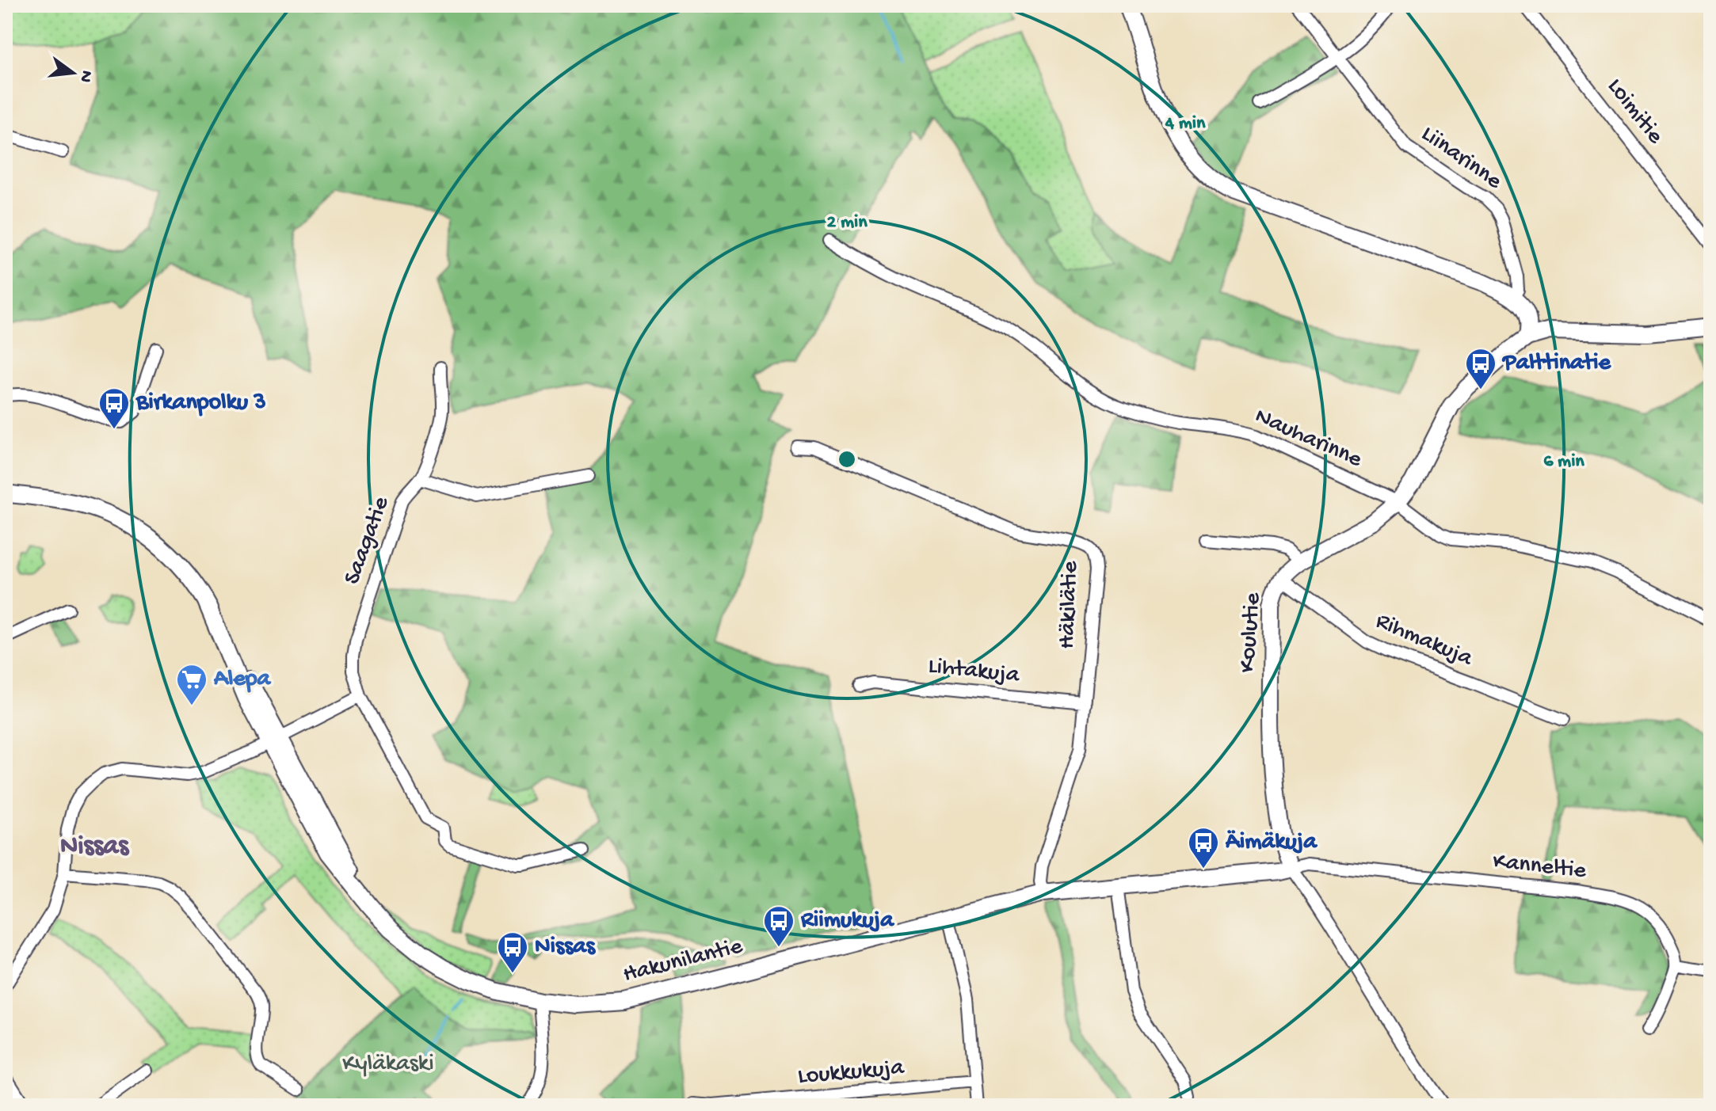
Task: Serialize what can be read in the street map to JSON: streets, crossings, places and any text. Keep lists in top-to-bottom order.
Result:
{
  "streets": {
    "street": [
      "Loimitie",
      "Liinarinne",
      "Nauharinne",
      "Saagatie",
      "Häkilätie",
      "Koulutie",
      "Rihmakuja",
      "Lihtakuja",
      "Kanneltie",
      "Hakunilantie",
      "Loukkukuja"
    ]
  },
  "crossings": [
    ["Nauharinne", "Koulutie"],
    ["Häkilätie", "Lihtakuja"],
    ["Häkilätie", "Hakunilantie"],
    ["Koulutie", "Rihmakuja"],
    ["Koulutie", "Kanneltie"],
    ["Koulutie", "Hakunilantie"],
    ["Kanneltie", "Hakunilantie"]
  ],
  "districts": ["Nissas"],
  "parks": ["Kyläkaski"],
  "places": {
    "bus stop": [
      "Palttinatie",
      "Birkanpolku 3",
      "Äimäkuja",
      "Riimukuja",
      "Nissas"
    ],
    "supermarket": ["Alepa"]
  },
  "north": "right",
  "rings": ["4 min", "2 min", "6 min"]
}
